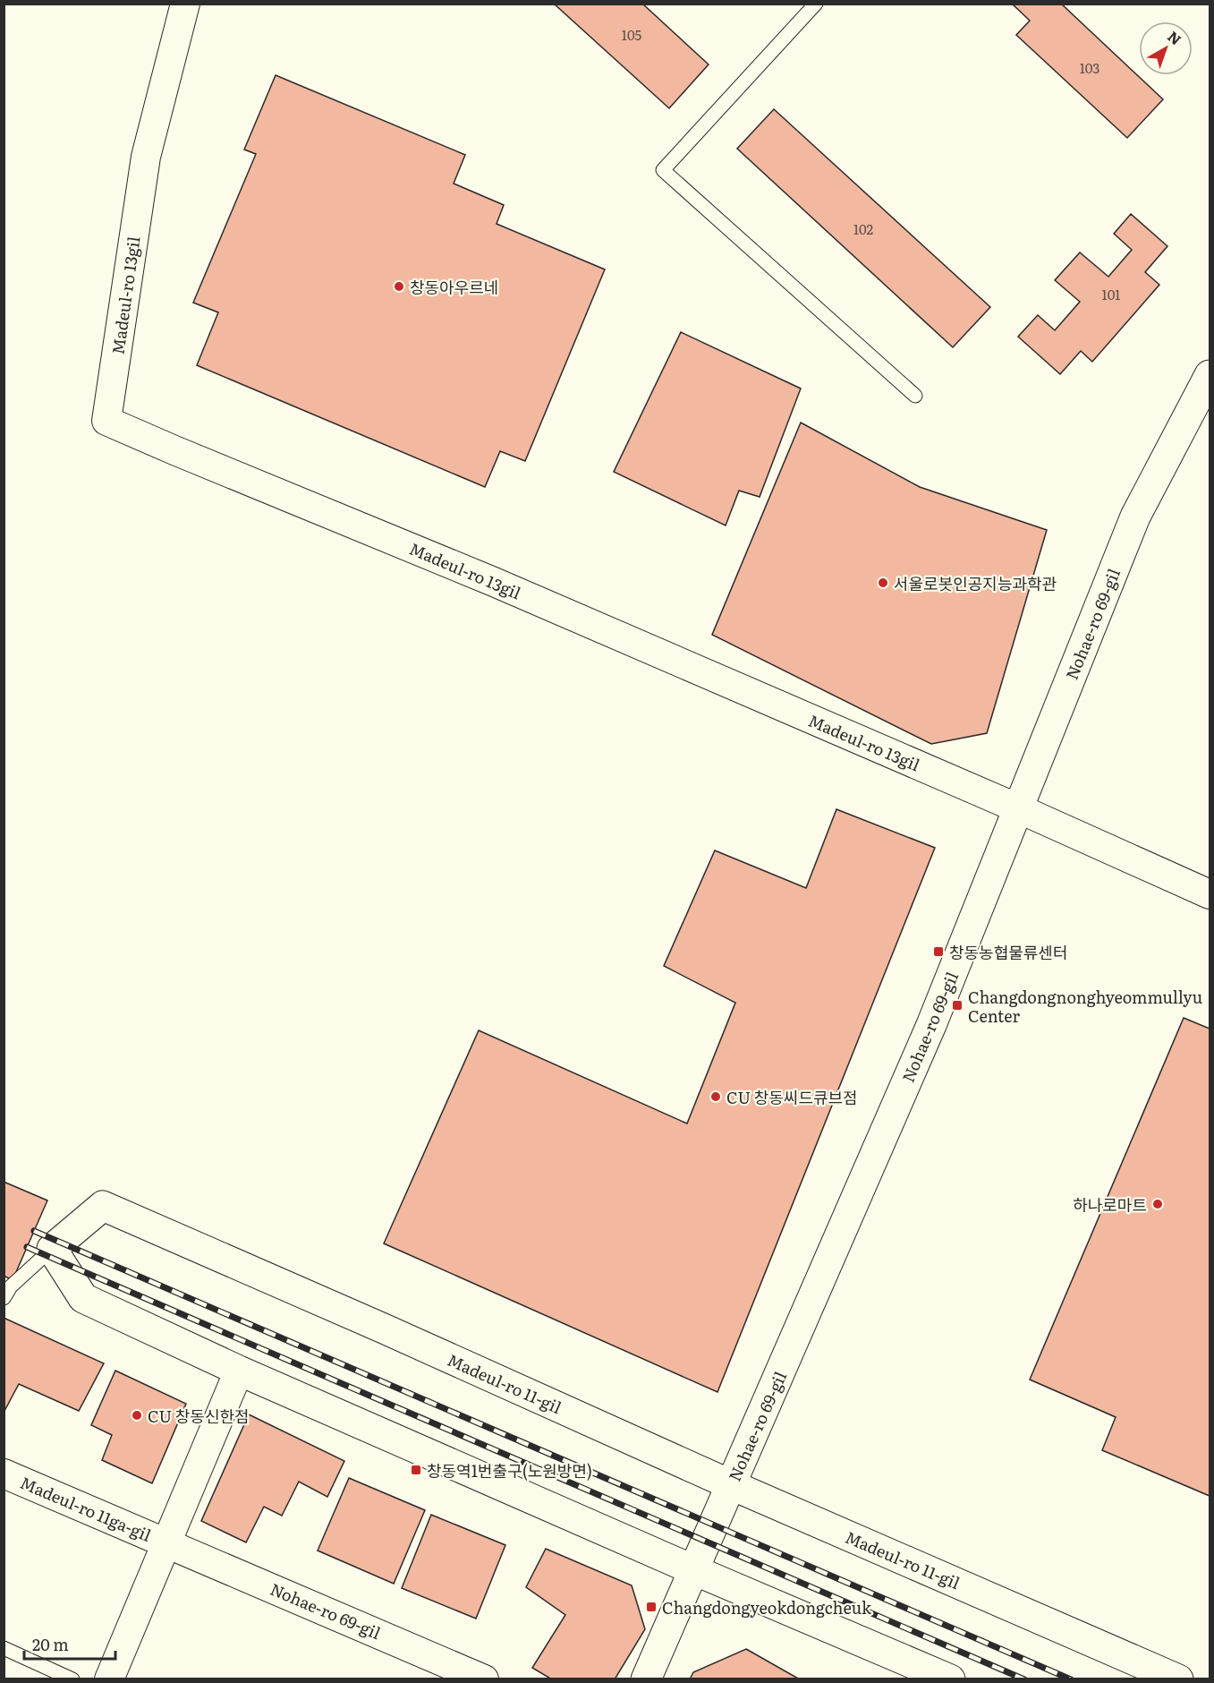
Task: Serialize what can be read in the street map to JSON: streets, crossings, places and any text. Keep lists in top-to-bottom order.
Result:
{
  "streets": {
    "main road": ["Nohae-ro 69-gil", "Madeul-ro 11-gil"],
    "street": ["Madeul-ro 13gil", "Madeul-ro 11ga-gil"]
  },
  "crossings": [
    ["Madeul-ro 13gil", "Nohae-ro 69-gil"],
    ["Nohae-ro 69-gil", "Madeul-ro 11-gil"],
    ["Nohae-ro 69-gil", "Madeul-ro 11ga-gil"]
  ],
  "places": {
    "other": [
      "창동아우르네",
      "서울로봇인공지능과학관",
      "CU 창동씨드큐브점",
      "하나로마트",
      "CU 창동신한점"
    ],
    "transit": [
      "창동농협물류센터",
      "Changdongnonghyeommullyu Center",
      "창동역1번출구(노원방면)",
      "Changdongyeokdongcheuk"
    ]
  },
  "house_numbers": [
    "105",
    "103",
    "102",
    "101"
  ],
  "scale_bar": "20 m",
  "north": "top right"
}
